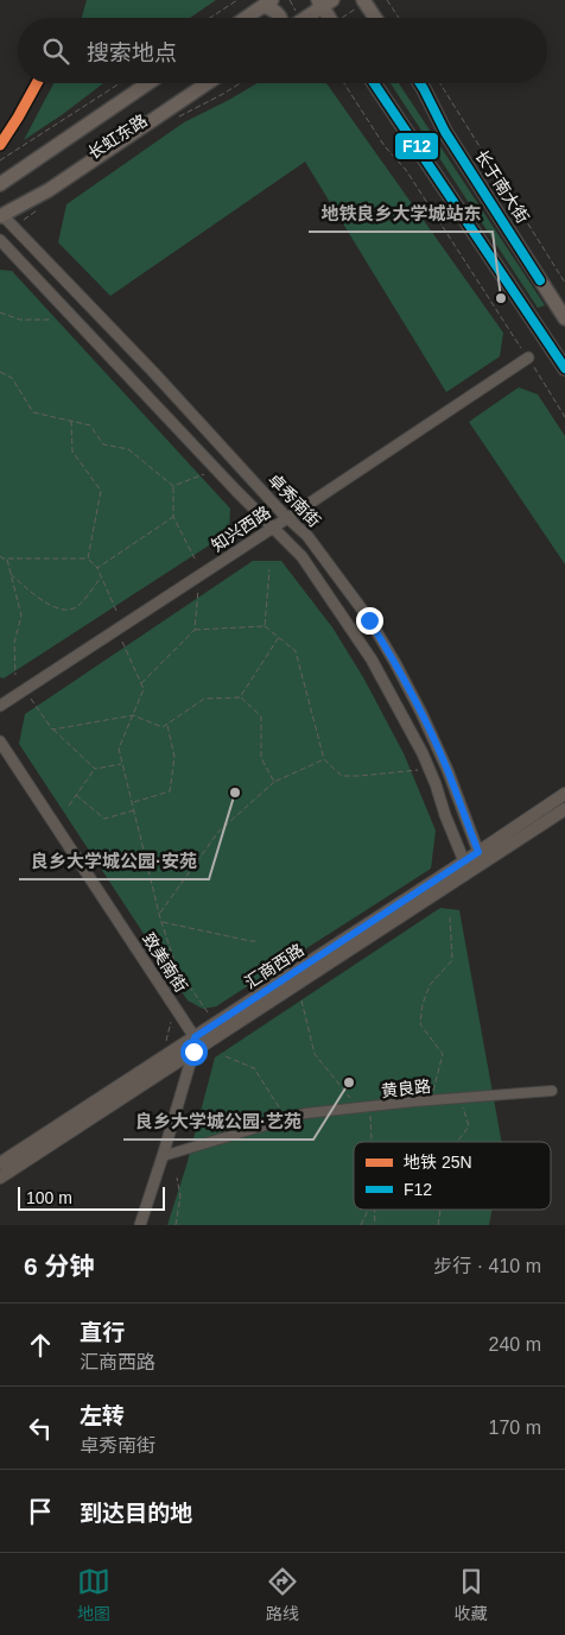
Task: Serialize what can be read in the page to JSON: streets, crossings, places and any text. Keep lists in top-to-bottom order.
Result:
{
  "streets": {
    "main road": ["长虹东路", "长于南大街", "汇商西路"],
    "street": [
      "卓秀南街",
      "知兴西路",
      "致美南街",
      "黄良路"
    ]
  },
  "crossings": [
    ["长虹东路", "卓秀南街"],
    ["卓秀南街", "知兴西路"],
    ["卓秀南街", "汇商西路"],
    ["致美南街", "汇商西路"]
  ],
  "places": ["地铁良乡大学城站东", "良乡大学城公园·安苑", "良乡大学城公园·艺苑"],
  "lines": ["metro line 25N", "transit line F12"],
  "legend": ["地铁 25N", "F12"],
  "scale_bar": "100 m",
  "page": {
    "search": "搜索地点",
    "scale": "100 m",
    "heading": ["6 分钟", "步行 · 410 m"],
    "list": [
      ["直行", "汇商西路", "240 m"],
      ["左转", "卓秀南街", "170 m"],
      "到达目的地"
    ],
    "nav": ["地图", "路线", "收藏"]
  }
}
